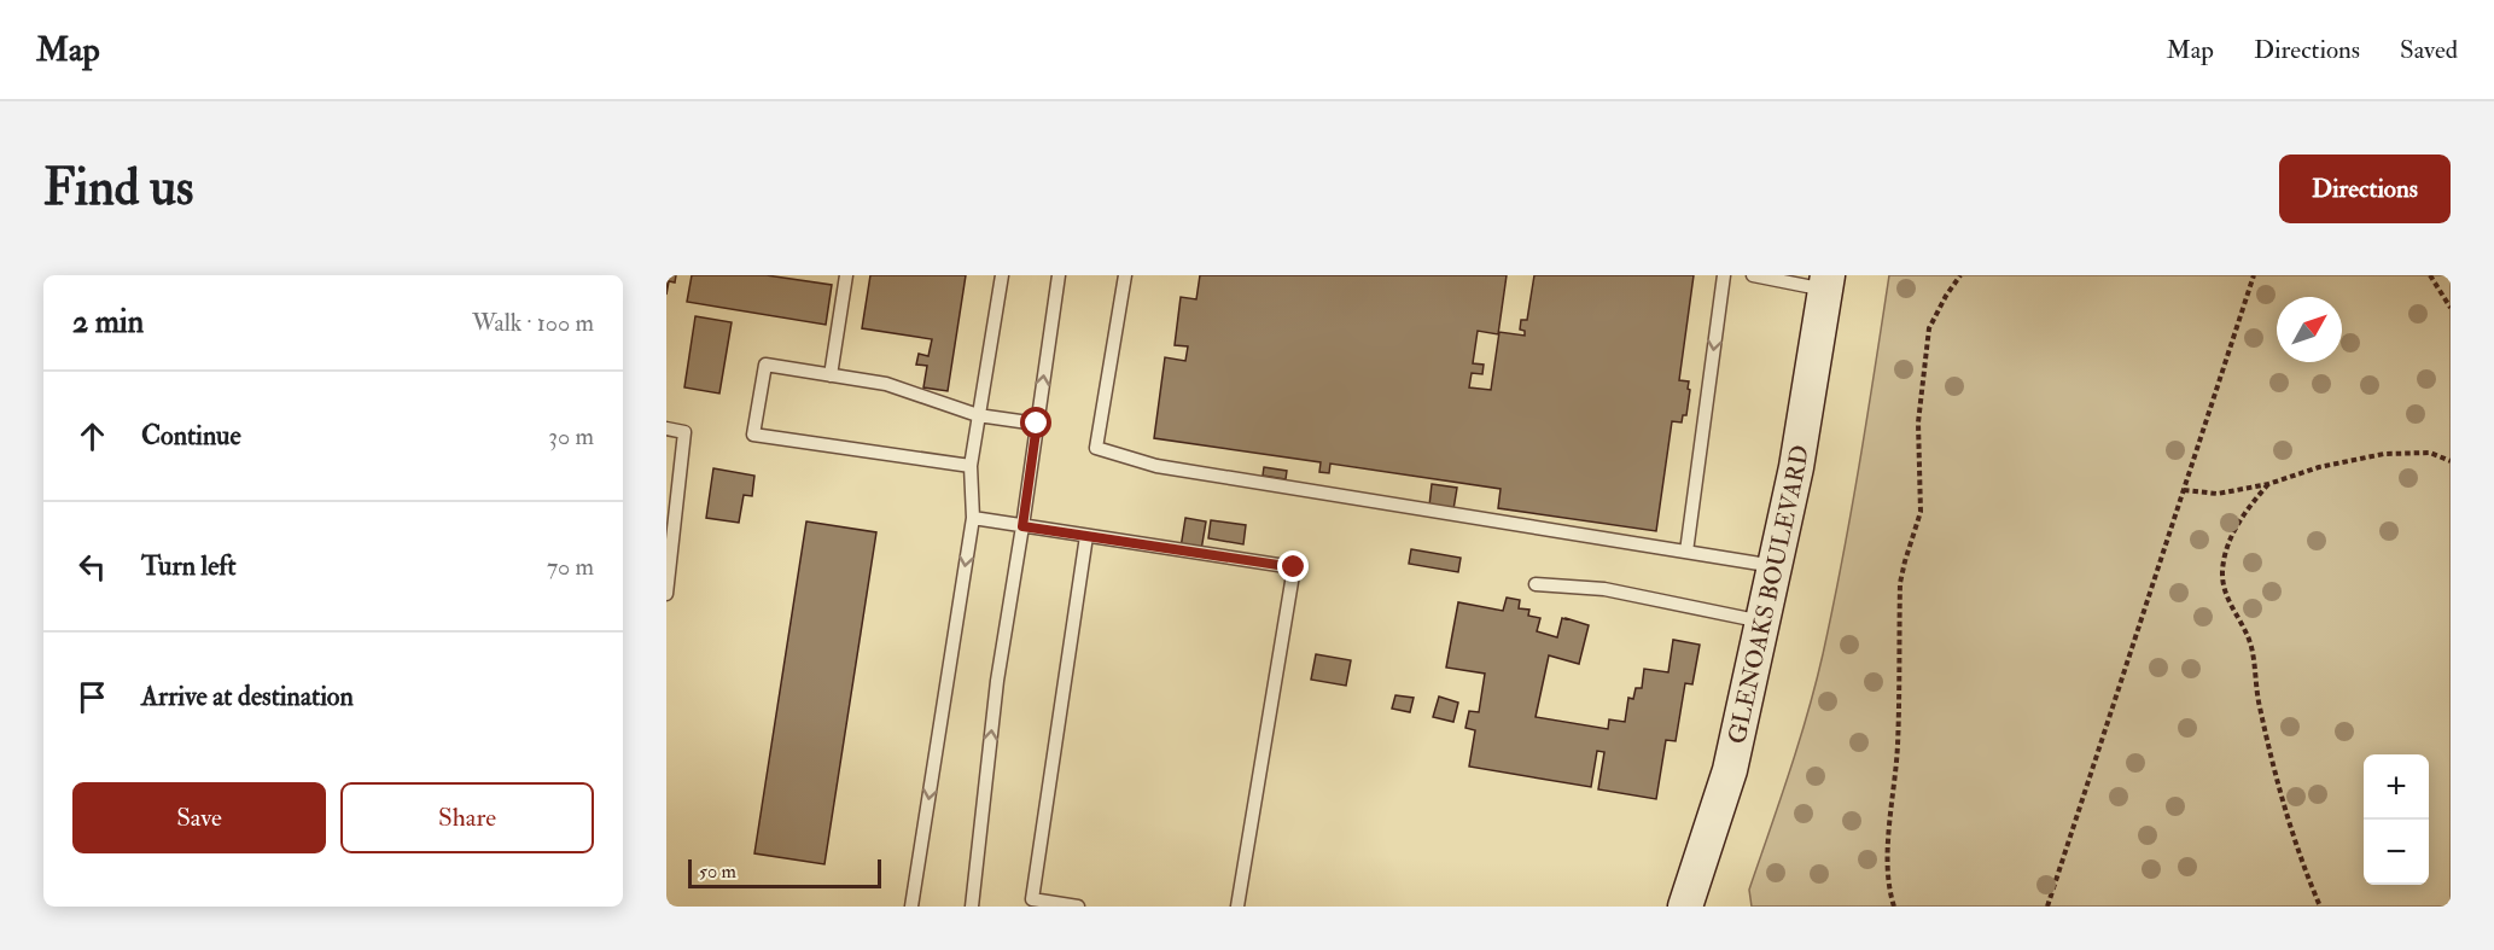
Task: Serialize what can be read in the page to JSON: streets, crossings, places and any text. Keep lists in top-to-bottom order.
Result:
{
  "streets": {
    "main road": ["GLENOAKS BOULEVARD"]
  },
  "scale_bar": "50 m",
  "north": "top right",
  "page": {
    "header": "Map",
    "nav": ["Map", "Directions", "Saved"],
    "buttons": [
      "Directions",
      ["Save", "Share"]
    ],
    "title": "Find us",
    "heading": ["2 min", "Walk · 100 m"],
    "list": [
      ["Continue", "30 m"],
      ["Turn left", "70 m"],
      "Arrive at destination"
    ],
    "map_buttons": ["+", "−"],
    "scale": "50 m"
  }
}
